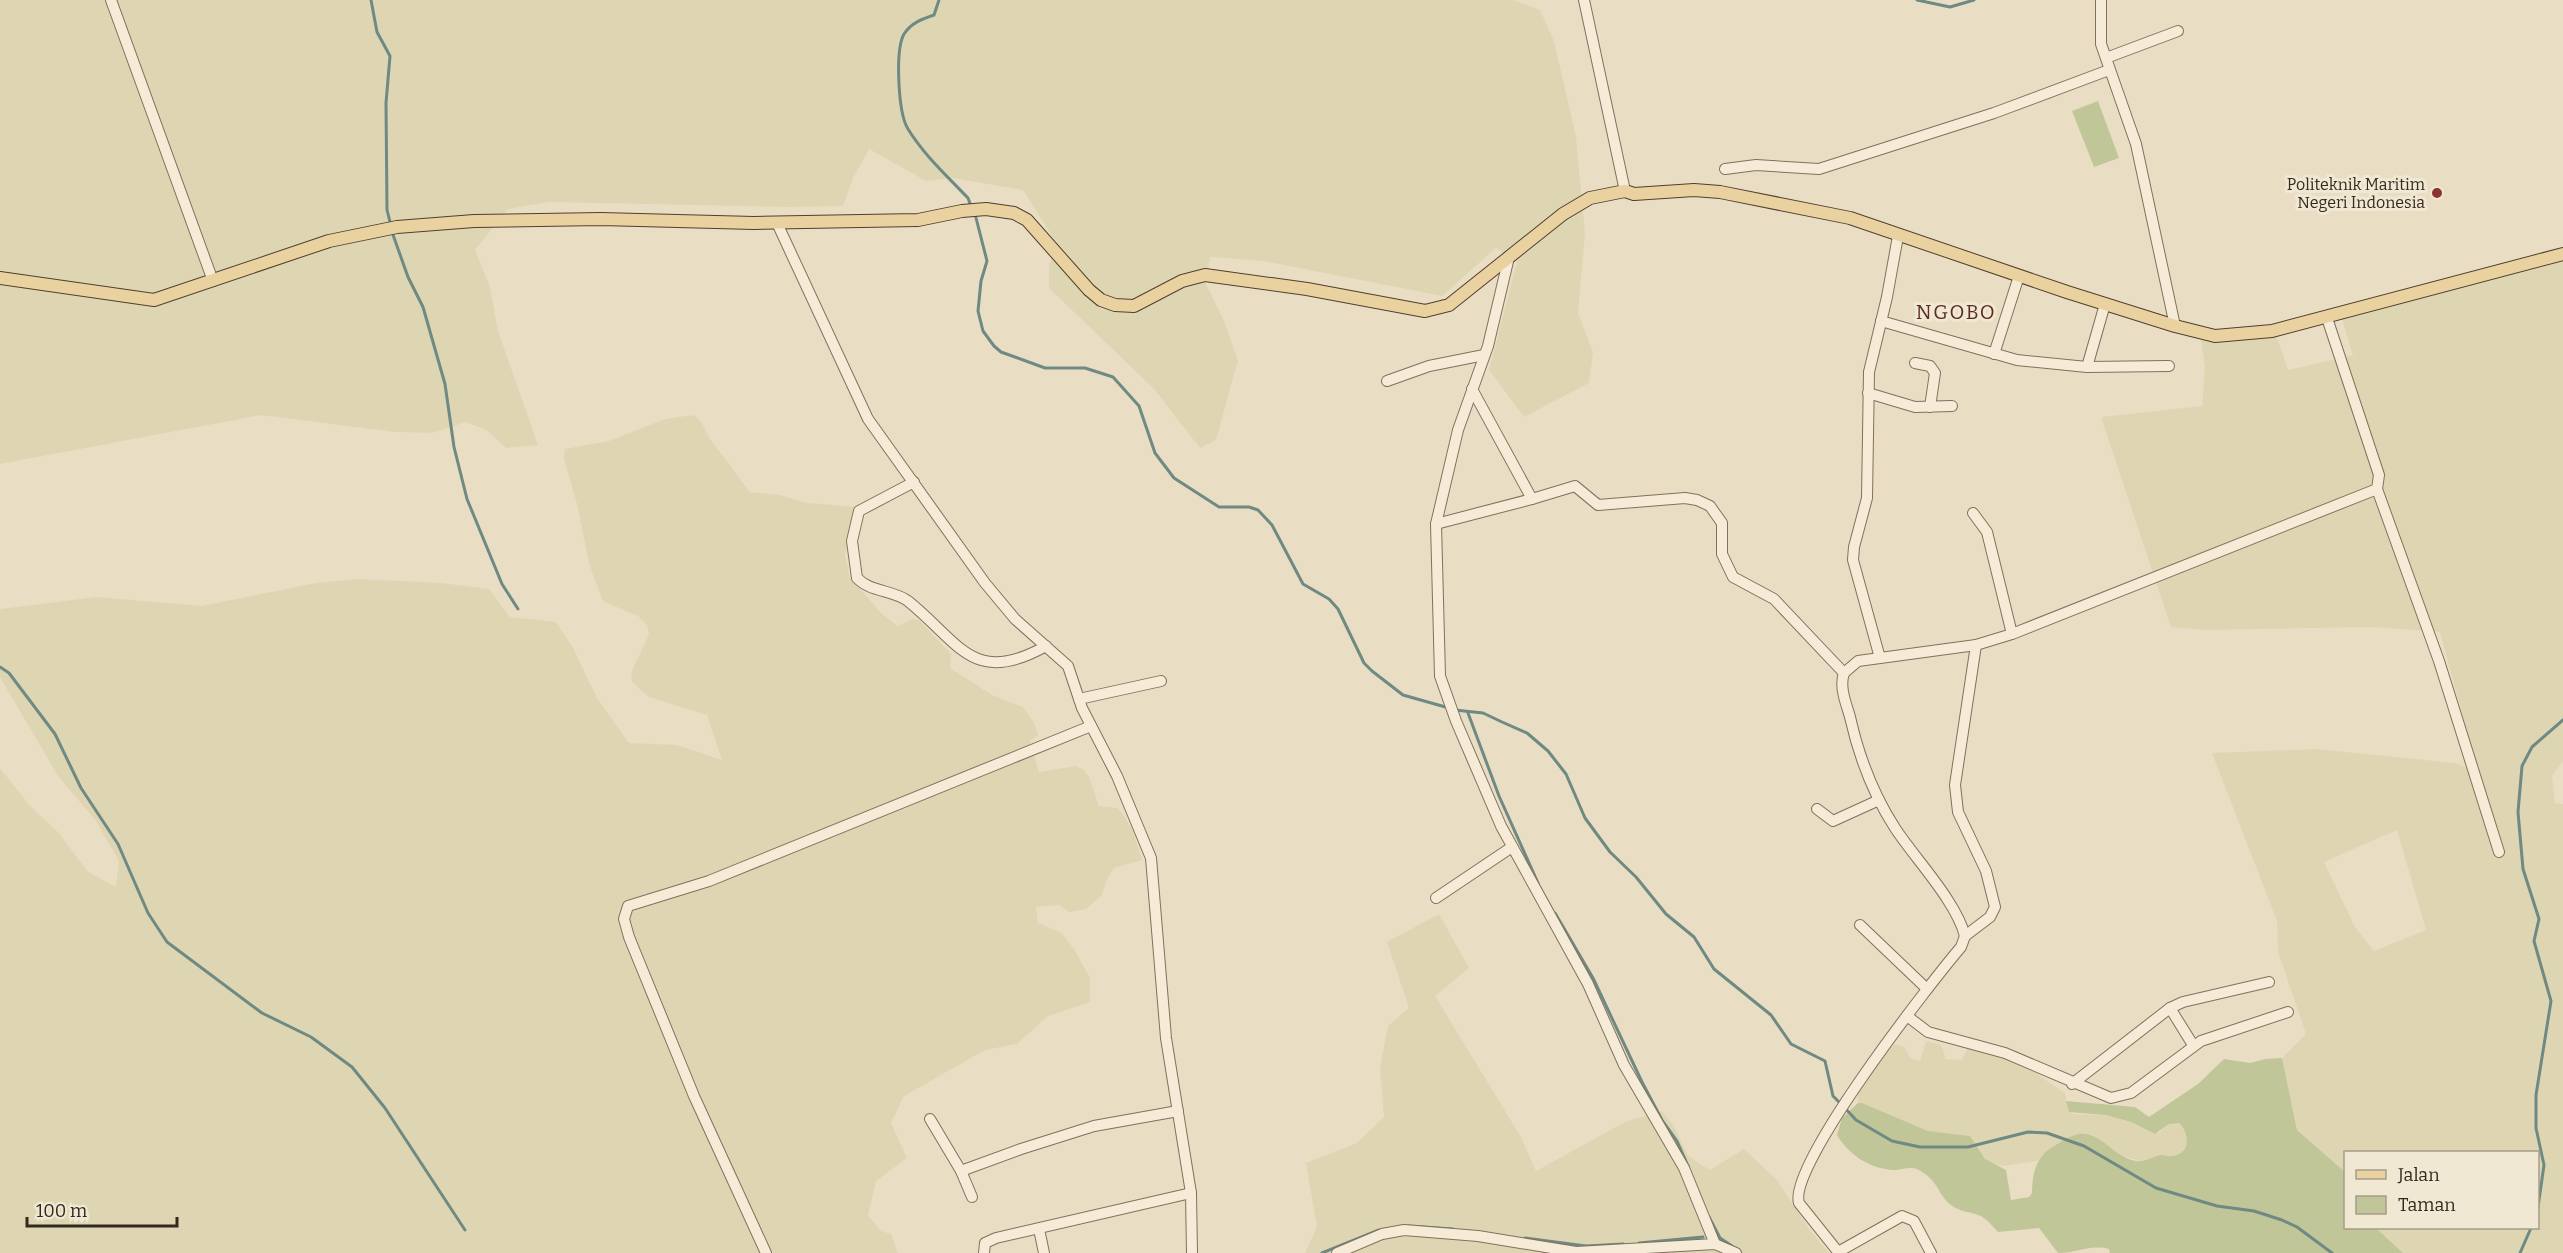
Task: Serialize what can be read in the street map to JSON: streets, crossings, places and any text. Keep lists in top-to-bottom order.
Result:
{
  "districts": ["NGOBO"],
  "places": ["Politeknik Maritim Negeri Indonesia"],
  "legend": ["Jalan", "Taman"],
  "scale_bar": "100 m"
}
